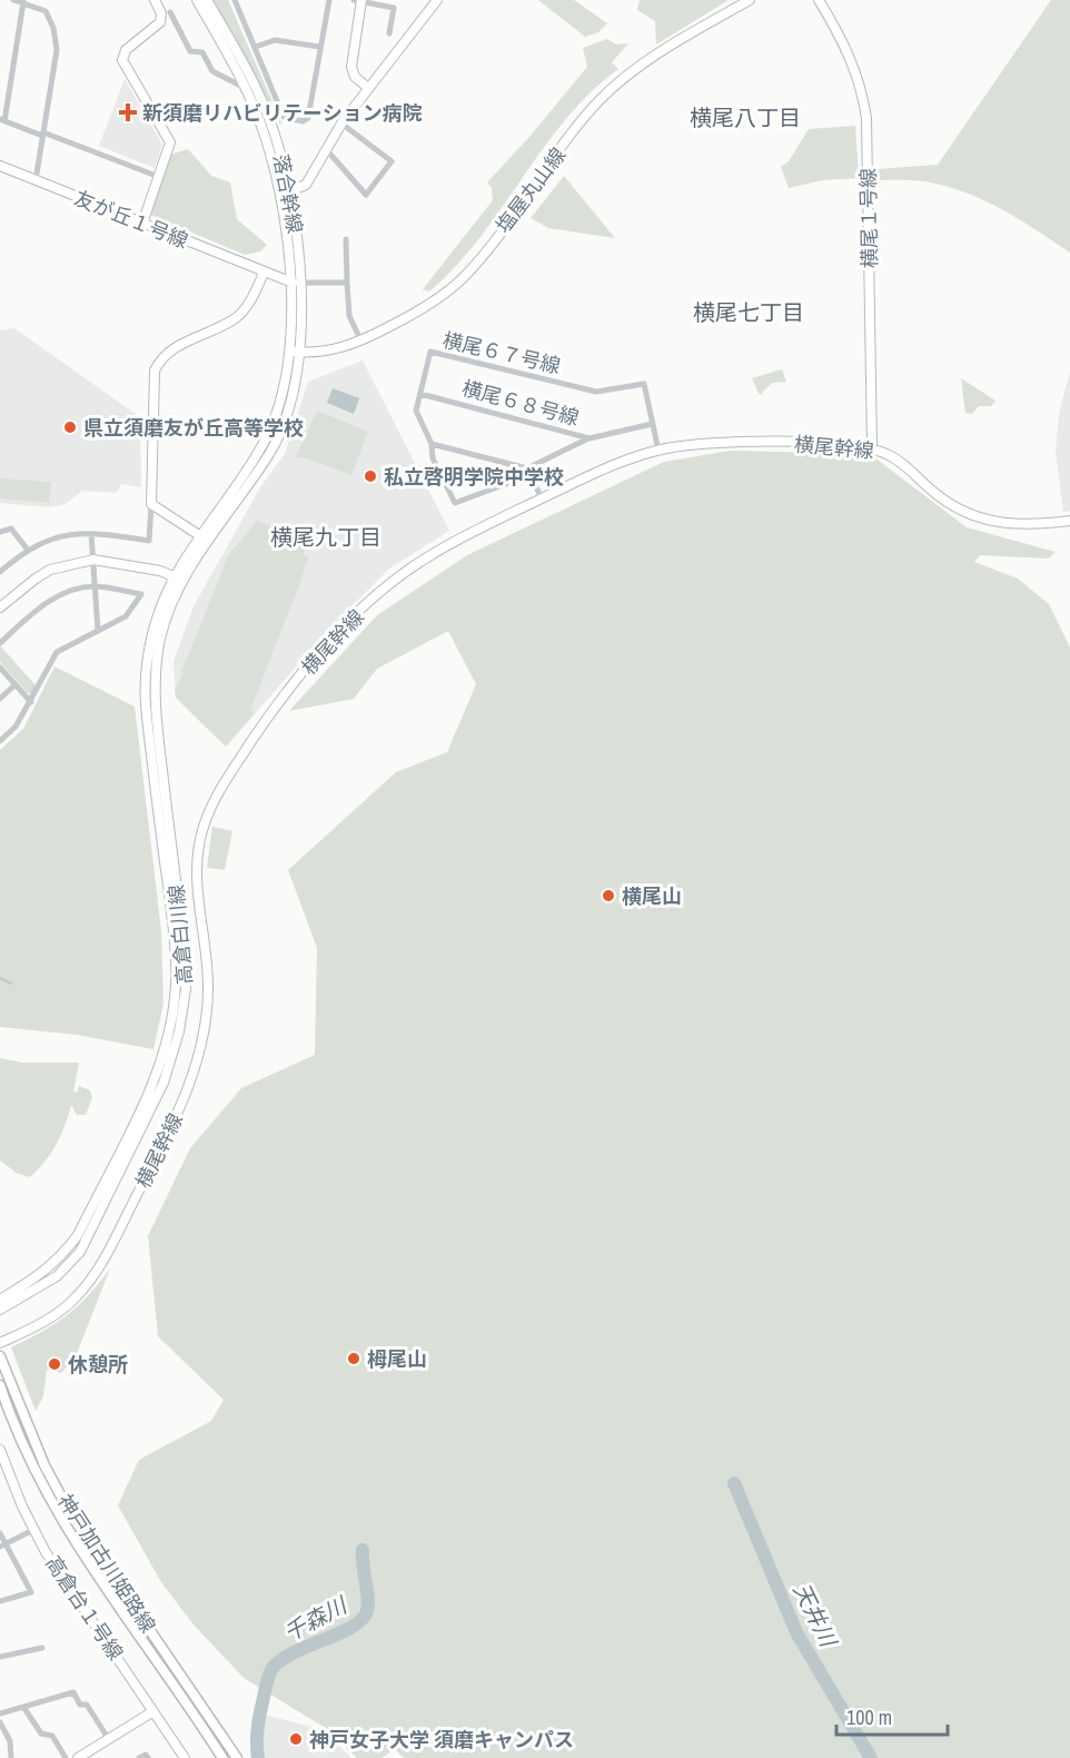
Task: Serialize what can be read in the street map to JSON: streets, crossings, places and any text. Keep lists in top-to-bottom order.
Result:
{
  "streets": {
    "main road": ["神戸加古川姫路線"],
    "street": [
      "塩屋丸山線",
      "落合幹線",
      "横尾１号線",
      "友が丘１号線",
      "横尾６７号線",
      "横尾６８号線",
      "横尾幹線",
      "高倉白川線",
      "高倉台１号線"
    ]
  },
  "crossings": [
    ["横尾１号線", "横尾幹線"],
    ["横尾６７号線", "横尾６８号線"],
    ["横尾６７号線", "横尾幹線"]
  ],
  "districts": ["横尾八丁目", "横尾七丁目", "横尾九丁目"],
  "water": ["天井川", "千森川"],
  "places": {
    "health": ["新須磨リハビリテーション病院"],
    "other": [
      "県立須磨友が丘高等学校",
      "私立啓明学院中学校",
      "横尾山",
      "栂尾山",
      "休憩所",
      "神戸女子大学 須磨キャンパス"
    ]
  },
  "scale_bar": "100 m"
}
